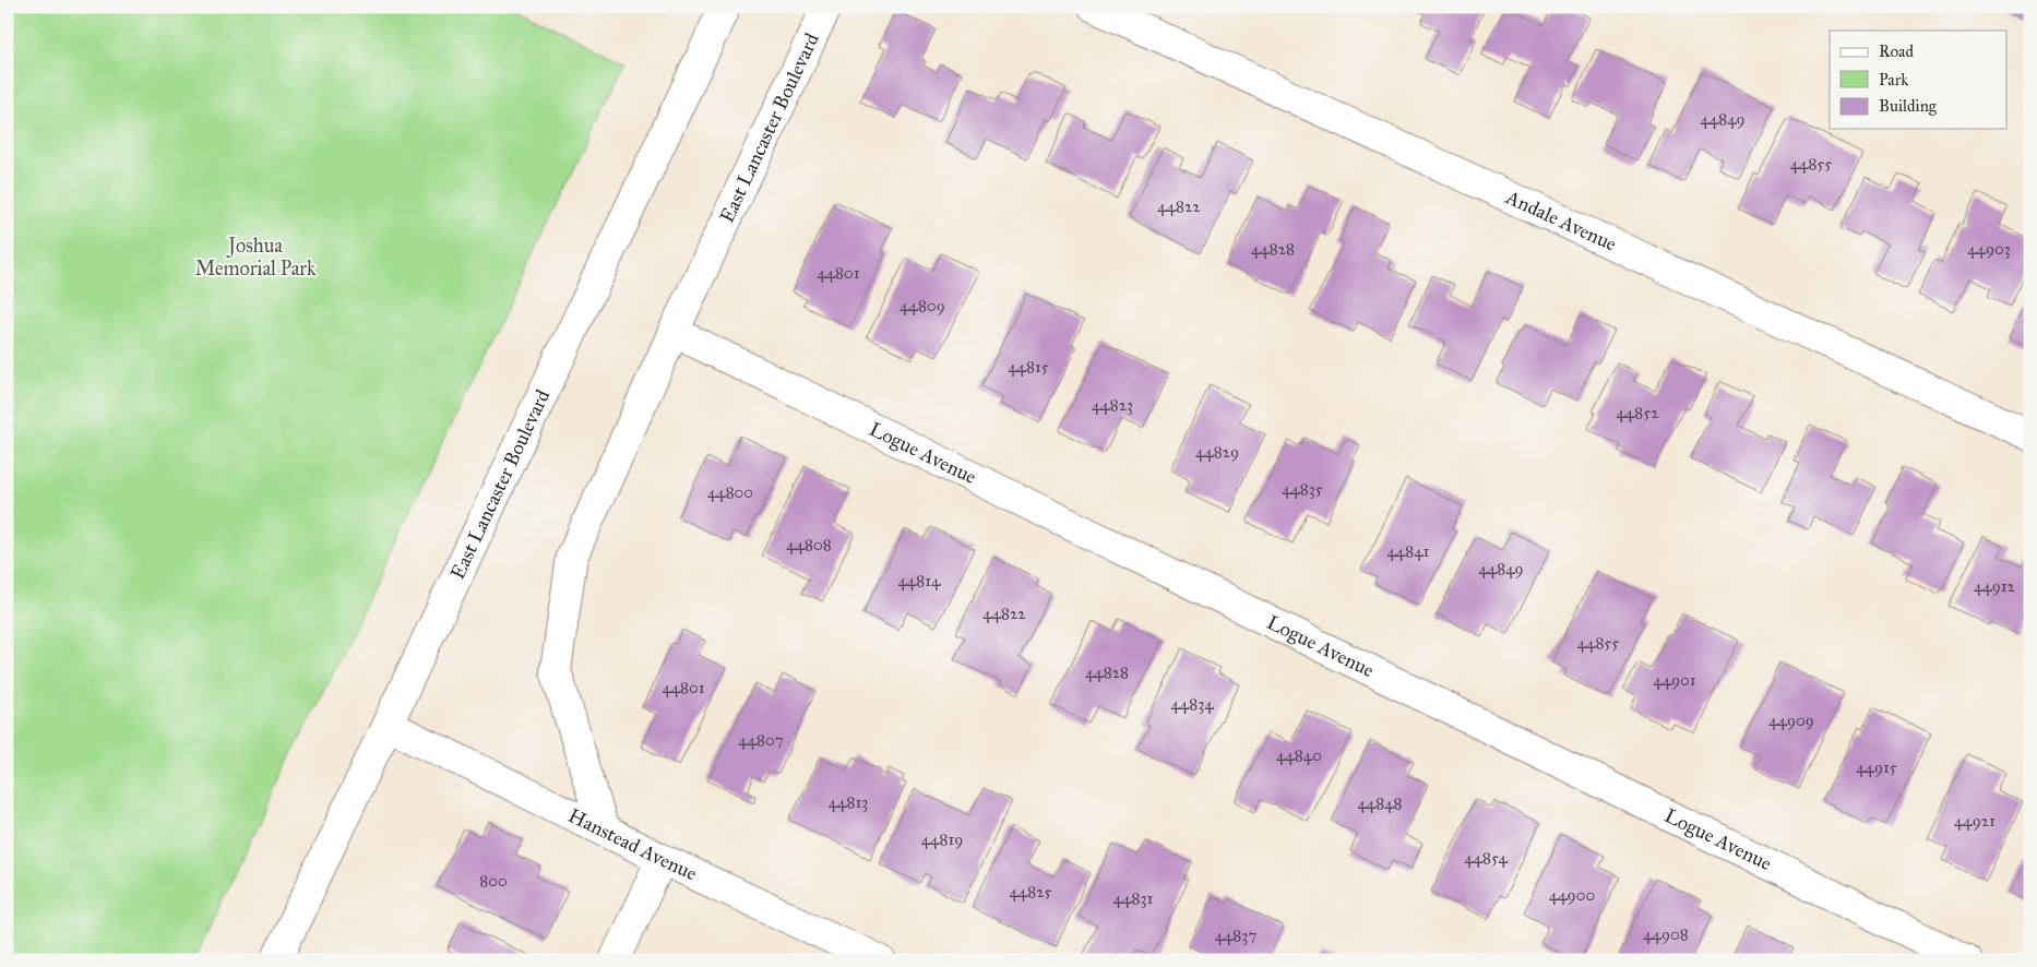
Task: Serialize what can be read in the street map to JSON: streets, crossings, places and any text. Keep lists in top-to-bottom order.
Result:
{
  "streets": {
    "street": [
      "East Lancaster Boulevard",
      "Andale Avenue",
      "Logue Avenue",
      "Hanstead Avenue"
    ]
  },
  "crossings": [
    ["East Lancaster Boulevard", "Logue Avenue"],
    ["East Lancaster Boulevard", "Hanstead Avenue"]
  ],
  "parks": ["Joshua Memorial Park"],
  "house_numbers": [
    "44849",
    "44855",
    "44822",
    "44828",
    "44903",
    "44801",
    "44809",
    "44815",
    "44823",
    "44852",
    "44829",
    "44835",
    "44800",
    "44808",
    "44841",
    "44849",
    "44814",
    "44912",
    "44822",
    "44855",
    "44828",
    "44901",
    "44801",
    "44834",
    "44909",
    "44807",
    "44840",
    "44915",
    "44813",
    "44848",
    "44921",
    "44819",
    "44854",
    "800",
    "44825",
    "44900",
    "44831",
    "44908",
    "44837"
  ],
  "legend": ["Road", "Park", "Building"]
}
